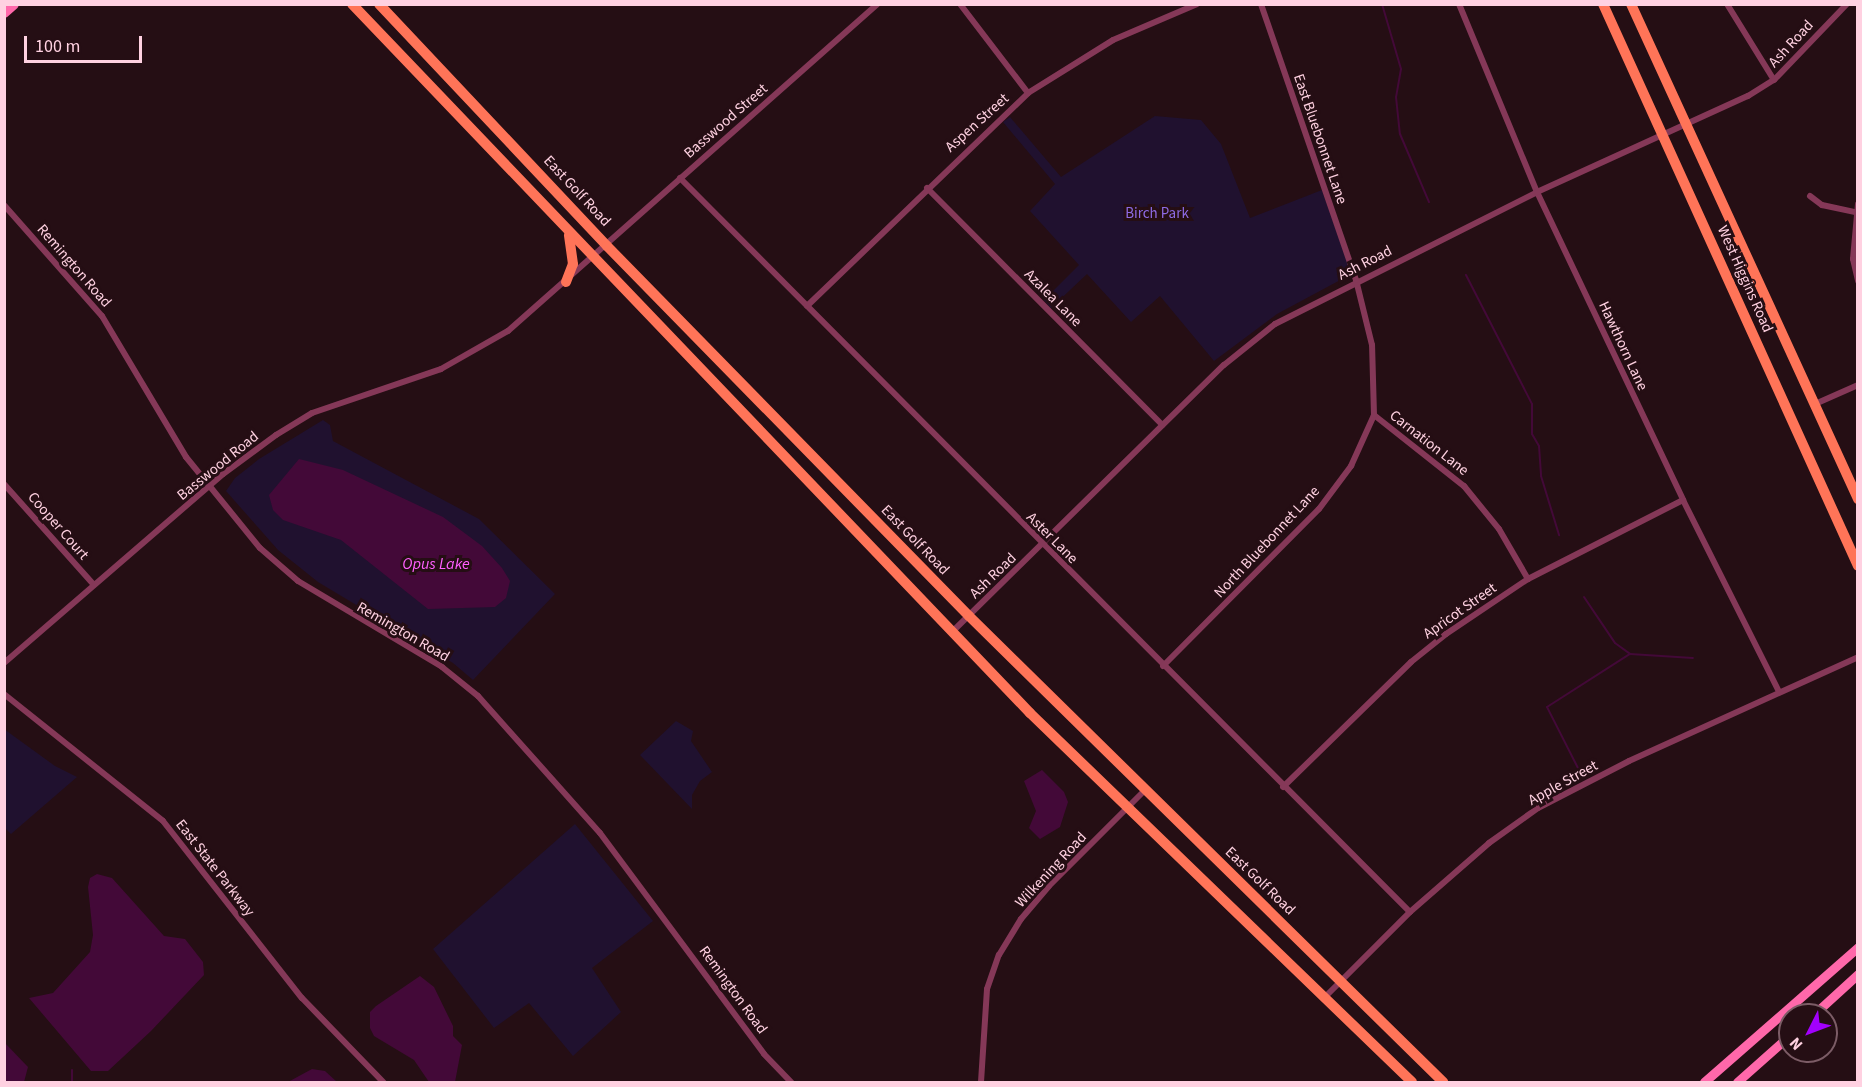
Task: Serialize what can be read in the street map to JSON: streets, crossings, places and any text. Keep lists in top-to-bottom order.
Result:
{
  "streets": {
    "main road": ["East Golf Road", "West Higgins Road"],
    "street": [
      "Ash Road",
      "Basswood Street",
      "Aspen Street",
      "East Bluebonnet Lane",
      "Remington Road",
      "Azalea Lane",
      "Hawthorn Lane",
      "Carnation Lane",
      "Basswood Road",
      "Cooper Court",
      "Aster Lane",
      "North Bluebonnet Lane",
      "Apricot Street",
      "Apple Street",
      "East State Parkway",
      "Wilkening Road"
    ]
  },
  "crossings": [
    ["Ash Road", "East Bluebonnet Lane"],
    ["Ash Road", "East Golf Road"],
    ["Ash Road", "West Higgins Road"],
    ["Ash Road", "Azalea Lane"],
    ["Ash Road", "Hawthorn Lane"],
    ["Ash Road", "Aster Lane"],
    ["Ash Road", "North Bluebonnet Lane"],
    ["Basswood Street", "East Golf Road"],
    ["Basswood Street", "Basswood Road"],
    ["Basswood Street", "Aster Lane"],
    ["Aspen Street", "Azalea Lane"],
    ["Aspen Street", "Aster Lane"],
    ["East Bluebonnet Lane", "North Bluebonnet Lane"],
    ["East Golf Road", "Apple Street"],
    ["East Golf Road", "Wilkening Road"],
    ["Remington Road", "Basswood Road"],
    ["Hawthorn Lane", "Apricot Street"],
    ["Hawthorn Lane", "Apple Street"],
    ["Carnation Lane", "North Bluebonnet Lane"],
    ["Carnation Lane", "Apricot Street"],
    ["Basswood Road", "Cooper Court"],
    ["Aster Lane", "North Bluebonnet Lane"],
    ["Aster Lane", "Apricot Street"],
    ["Aster Lane", "Apple Street"]
  ],
  "water": ["Opus Lake"],
  "parks": ["Birch Park"],
  "scale_bar": "100 m",
  "north": "bottom left"
}
